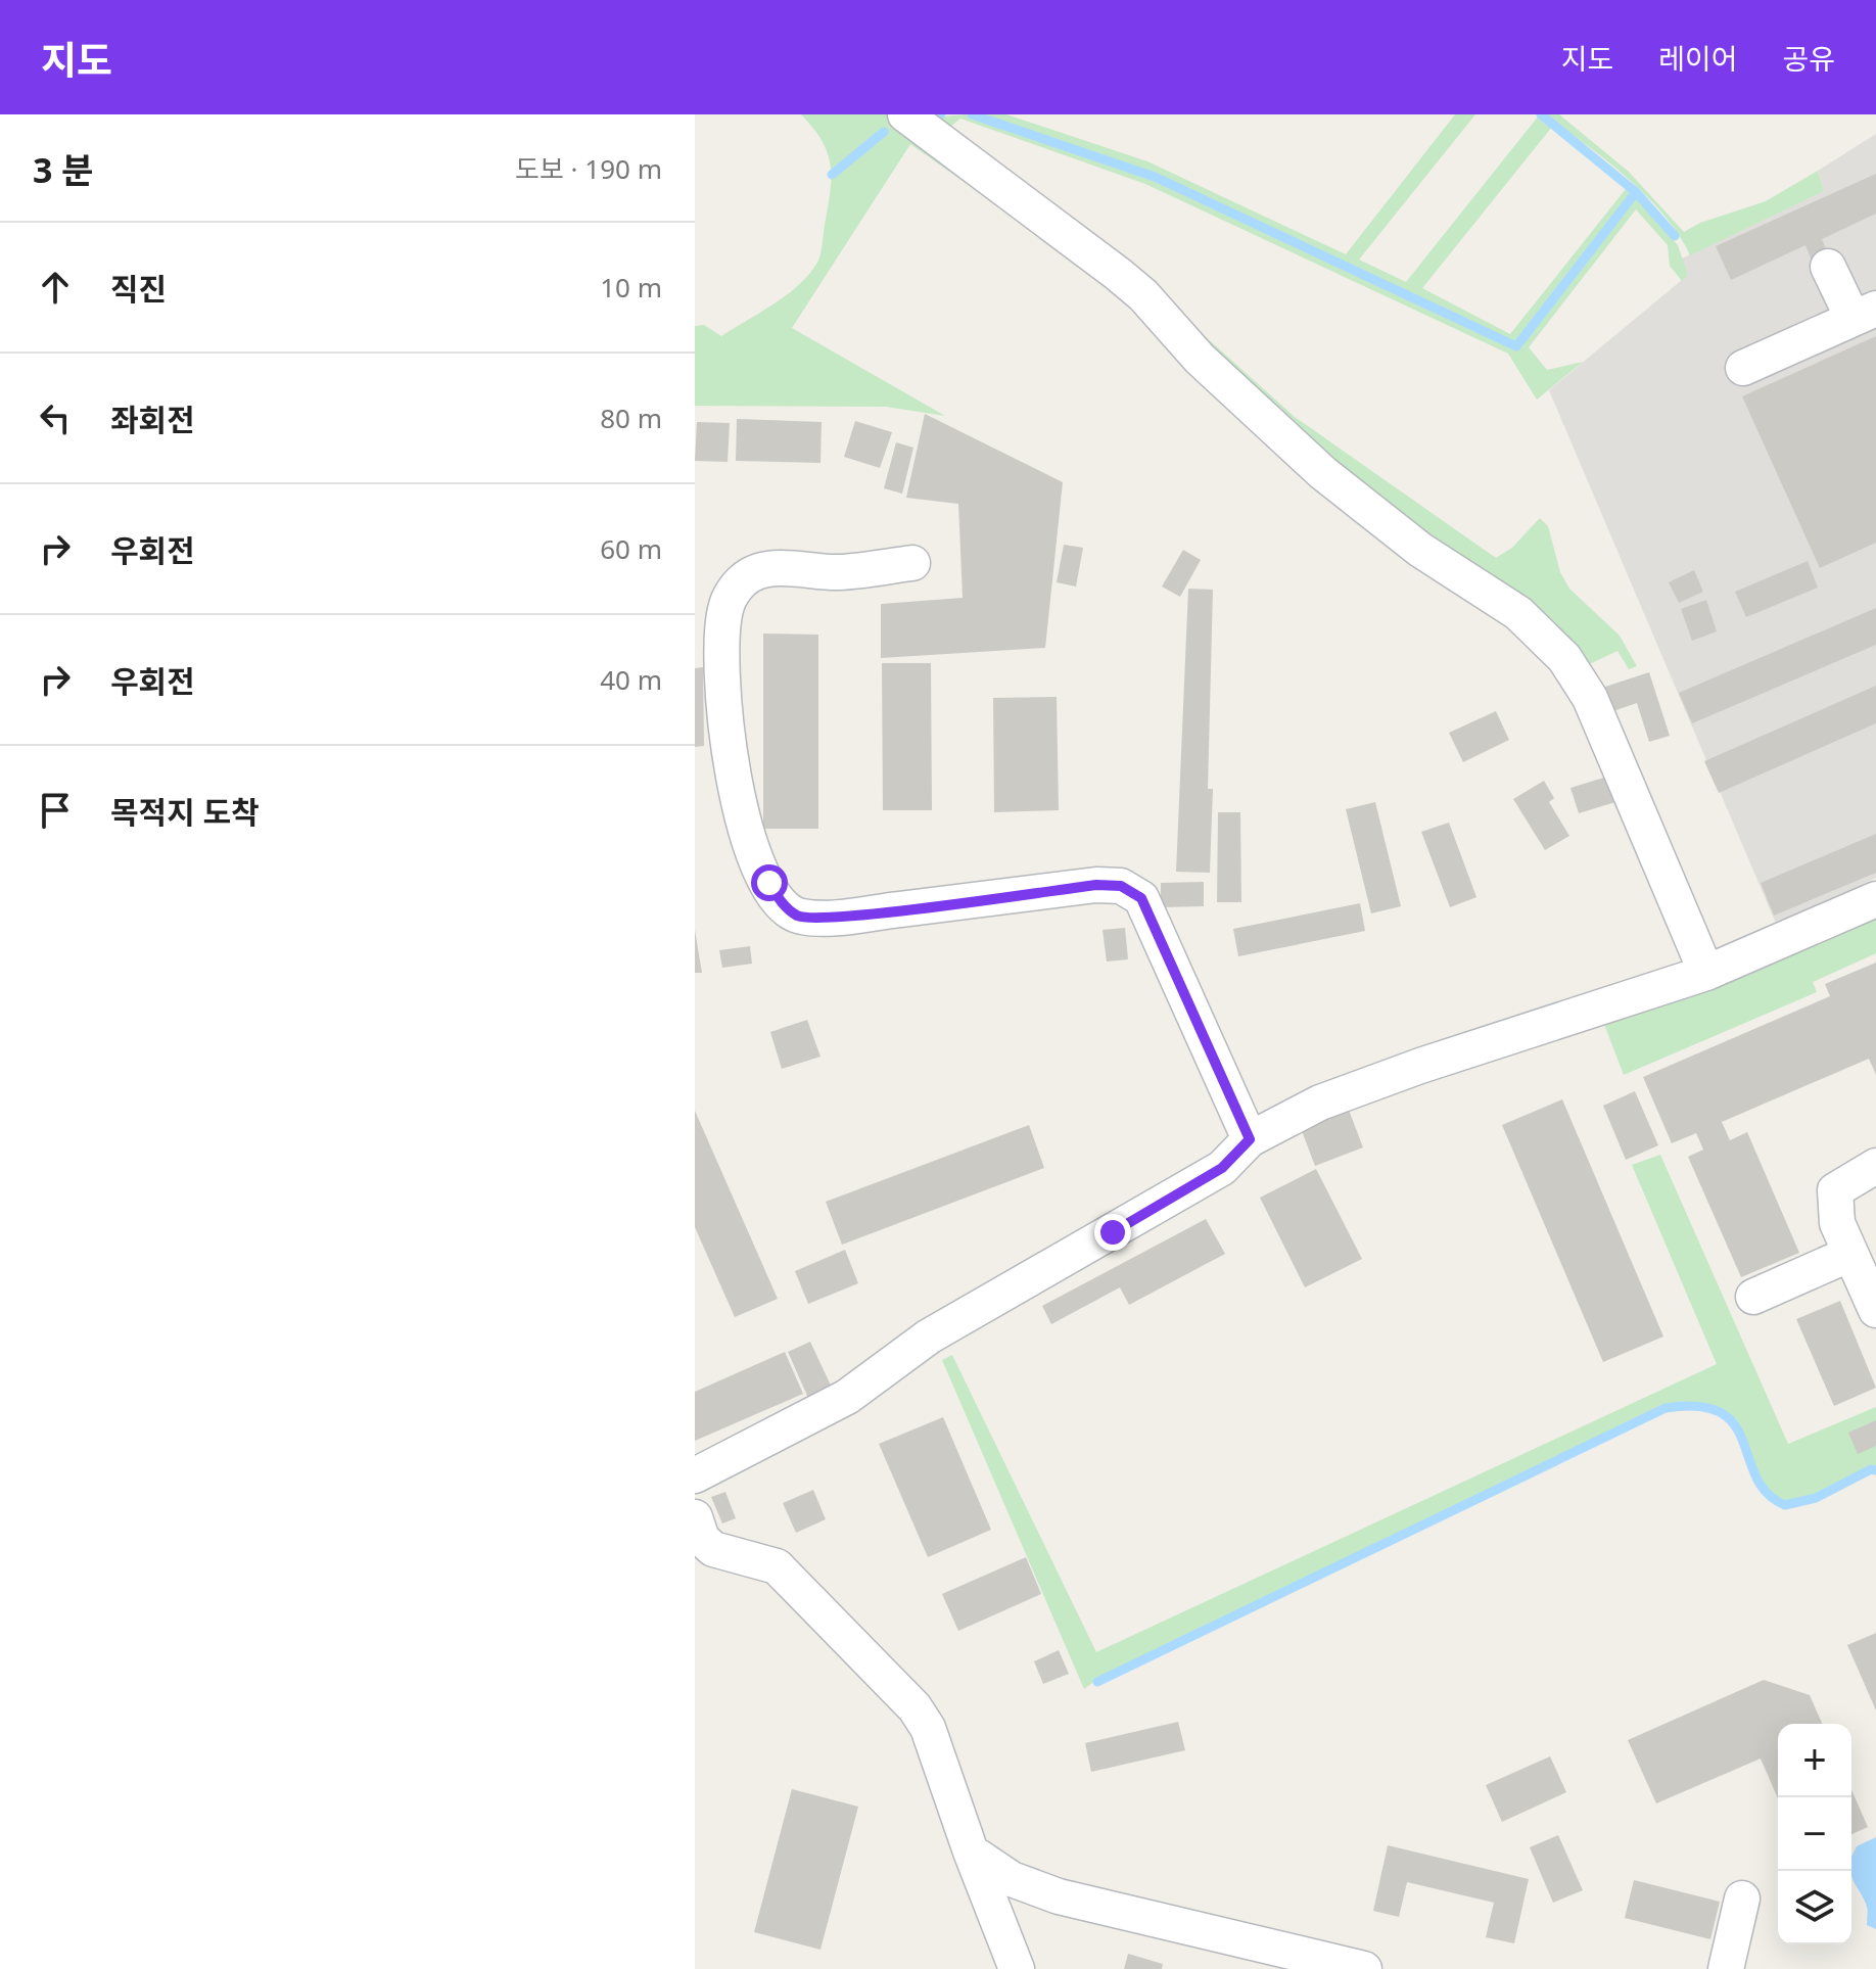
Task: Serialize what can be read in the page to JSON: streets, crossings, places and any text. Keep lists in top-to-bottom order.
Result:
{
  "page": {
    "header": "지도",
    "nav": ["지도", "레이어", "공유"],
    "heading": ["3 분", "도보 · 190 m"],
    "list": [
      ["직진", "10 m"],
      ["좌회전", "80 m"],
      ["우회전", "60 m"],
      ["우회전", "40 m"],
      "목적지 도착"
    ],
    "map_buttons": ["+", "−"]
  }
}
